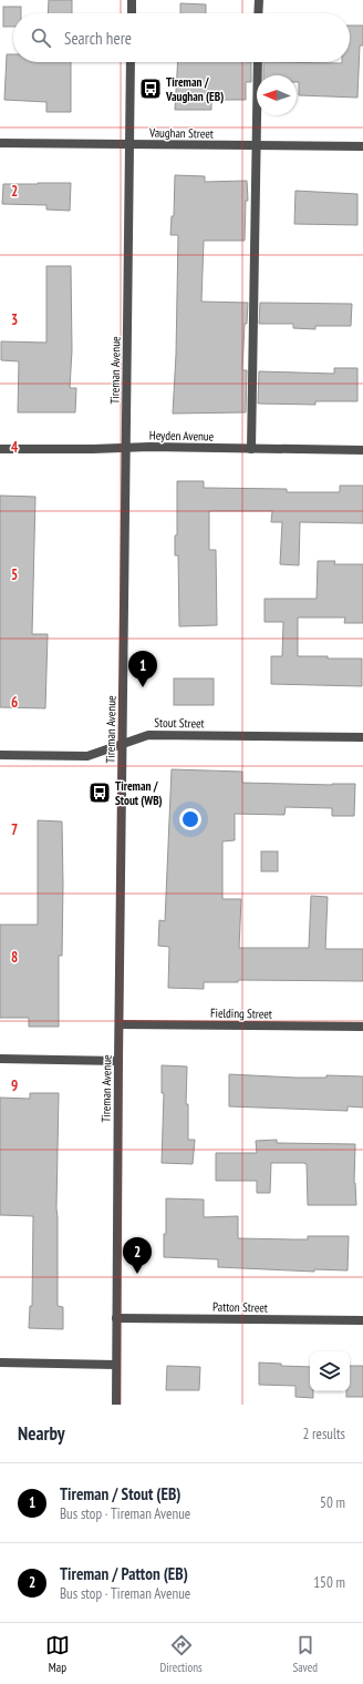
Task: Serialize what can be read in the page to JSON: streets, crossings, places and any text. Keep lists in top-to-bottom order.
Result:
{
  "streets": {
    "street": [
      "Vaughan Street",
      "Tireman Avenue",
      "Heyden Avenue",
      "Stout Street",
      "Fielding Street",
      "Patton Street"
    ]
  },
  "crossings": [
    ["Vaughan Street", "Tireman Avenue"],
    ["Tireman Avenue", "Heyden Avenue"],
    ["Tireman Avenue", "Stout Street"],
    ["Tireman Avenue", "Fielding Street"],
    ["Tireman Avenue", "Patton Street"]
  ],
  "places": {
    "bus stop": ["Tireman / Vaughan (EB)", "Tireman / Stout (WB)"]
  },
  "north": "left",
  "page": {
    "search": "Search here",
    "pins": ["1", "2"],
    "heading": ["Nearby", "2 results"],
    "list": [
      {
        "mark": "1",
        "name": "Tireman / Stout (EB)",
        "note": "Bus stop · Tireman Avenue",
        "value": "50 m"
      },
      {
        "mark": "2",
        "name": "Tireman / Patton (EB)",
        "note": "Bus stop · Tireman Avenue",
        "value": "150 m"
      }
    ],
    "nav": ["Map", "Directions", "Saved"]
  },
  "grid": {
    "rows": [
      "2",
      "3",
      "4",
      "5",
      "6",
      "7",
      "8",
      "9"
    ]
  }
}
